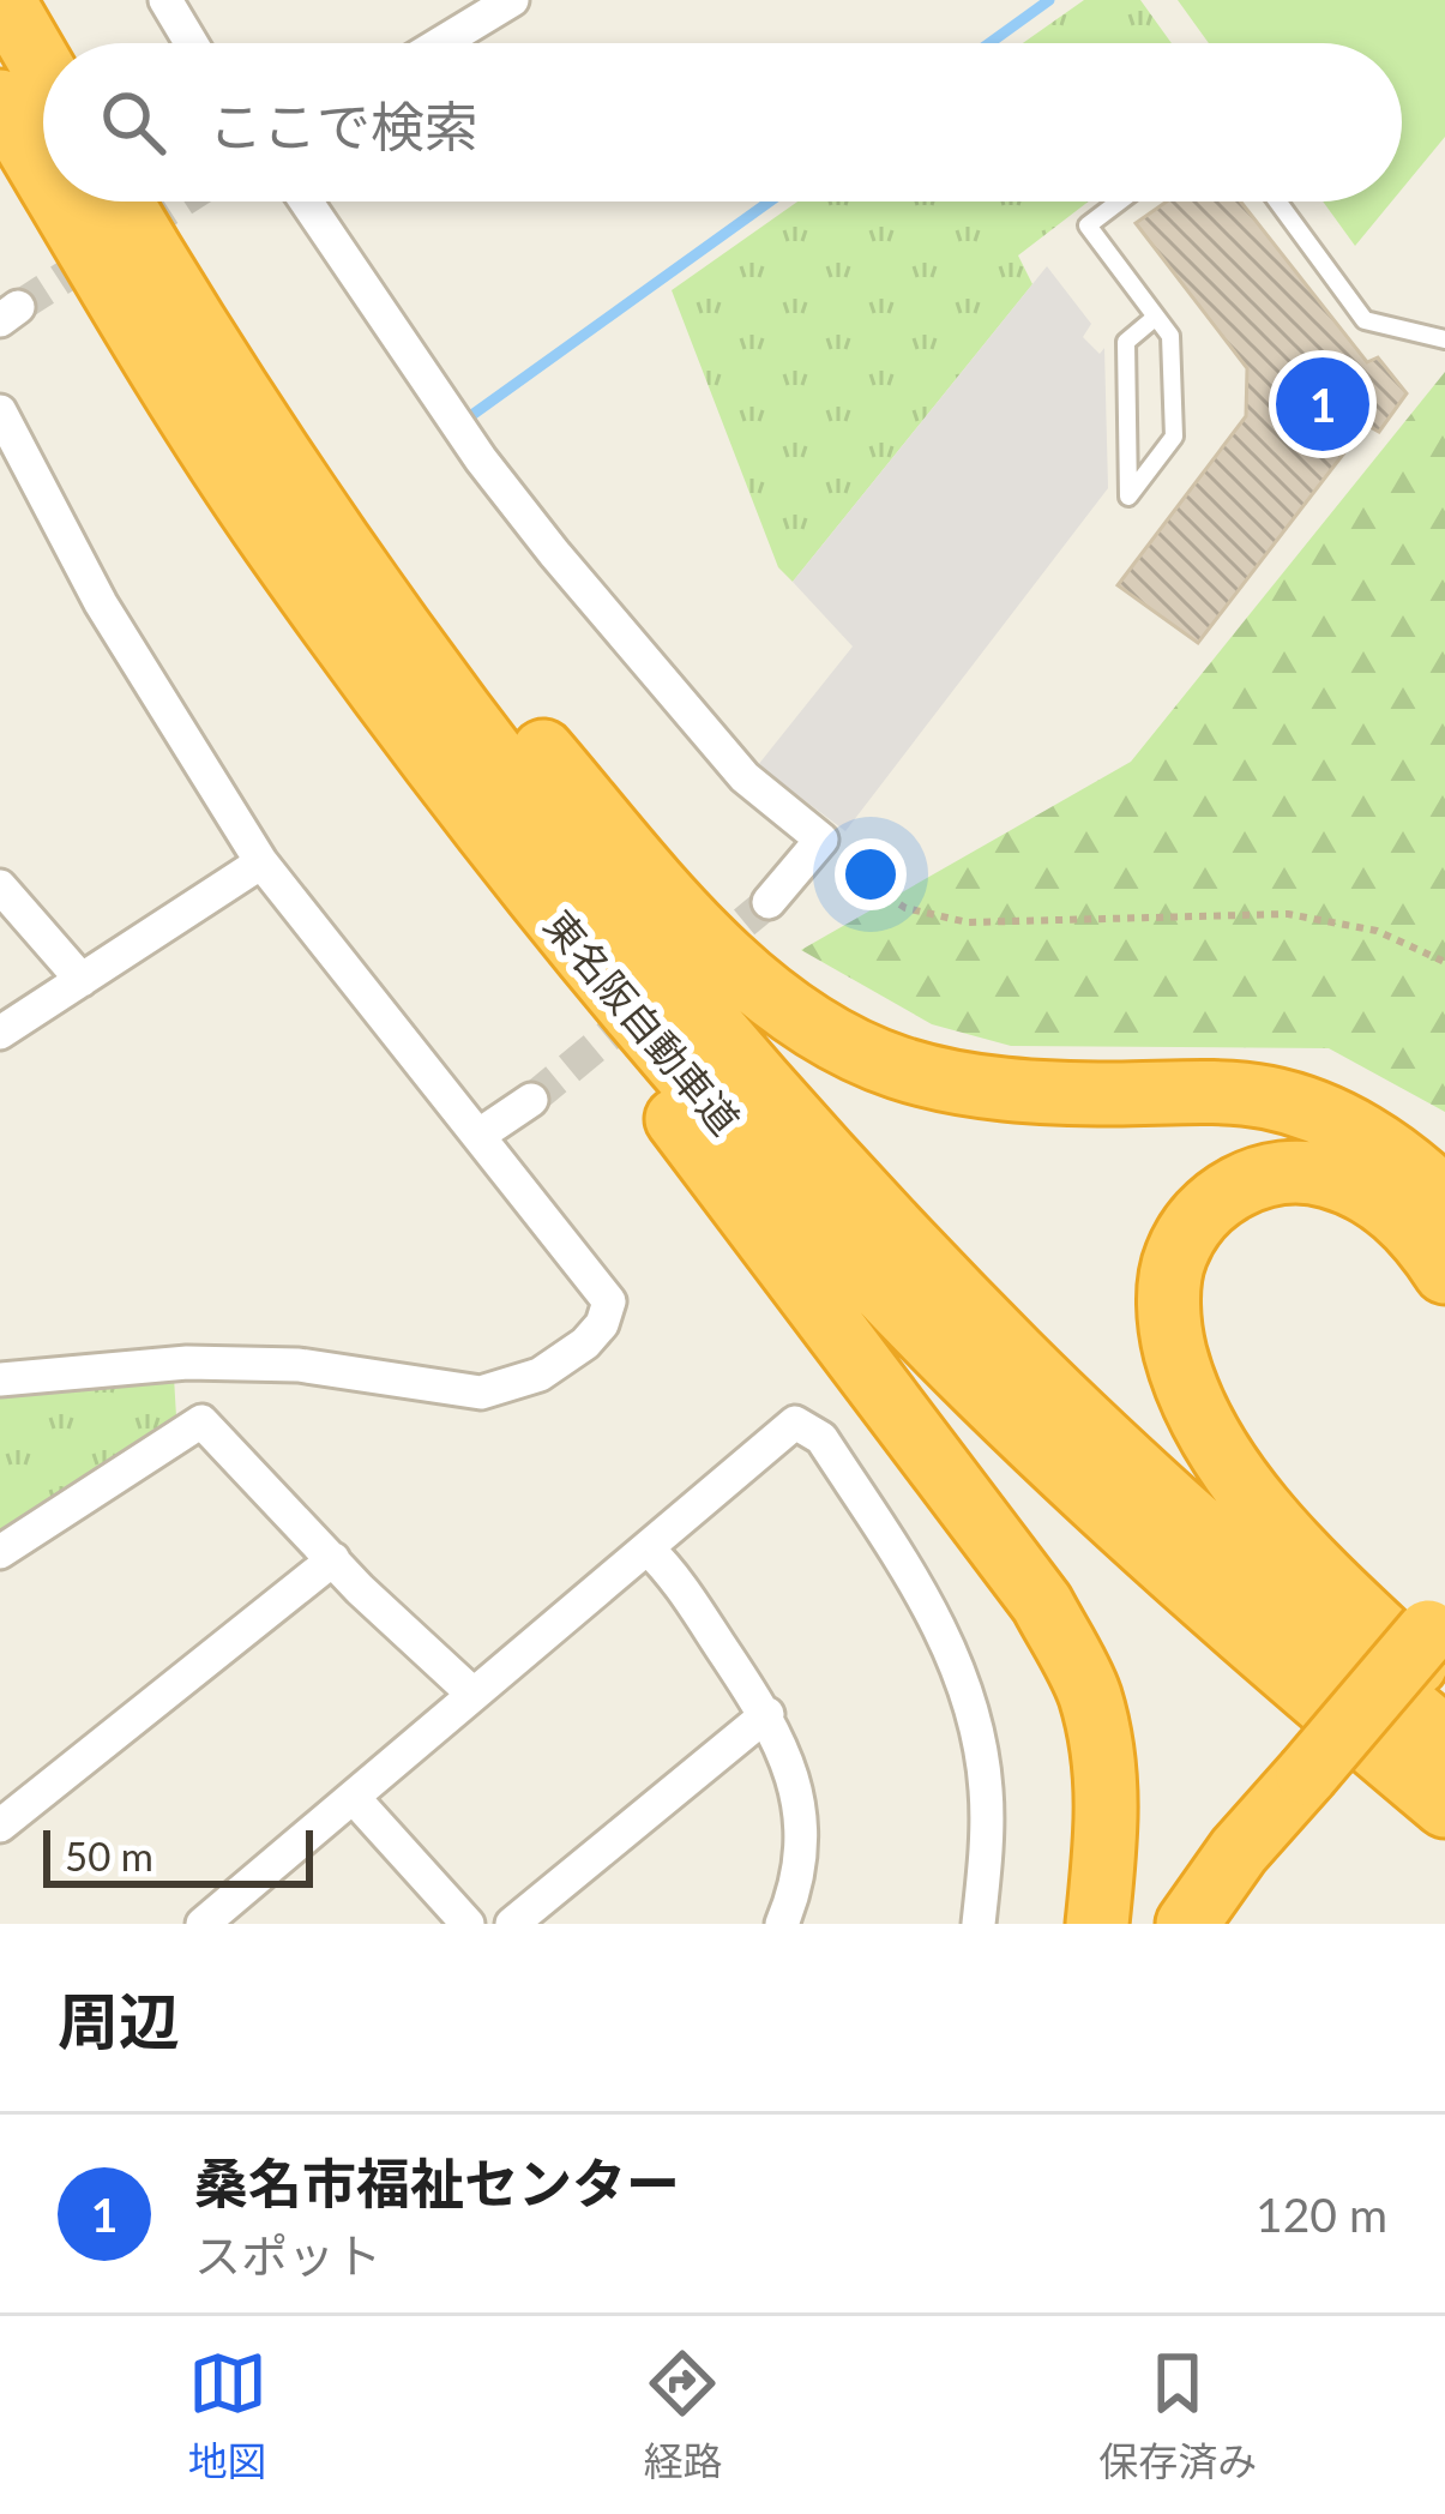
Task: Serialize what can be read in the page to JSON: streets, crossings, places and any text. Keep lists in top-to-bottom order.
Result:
{
  "streets": {
    "highway": ["東名阪自動車道"]
  },
  "scale_bar": "50 m",
  "page": {
    "search": "ここで検索",
    "pins": "1",
    "scale": "50 m",
    "heading": "周辺",
    "list": [
      {
        "mark": "1",
        "name": "桑名市福祉センター",
        "note": "スポット",
        "value": "120 m"
      }
    ],
    "nav": ["地図", "経路", "保存済み"]
  }
}
